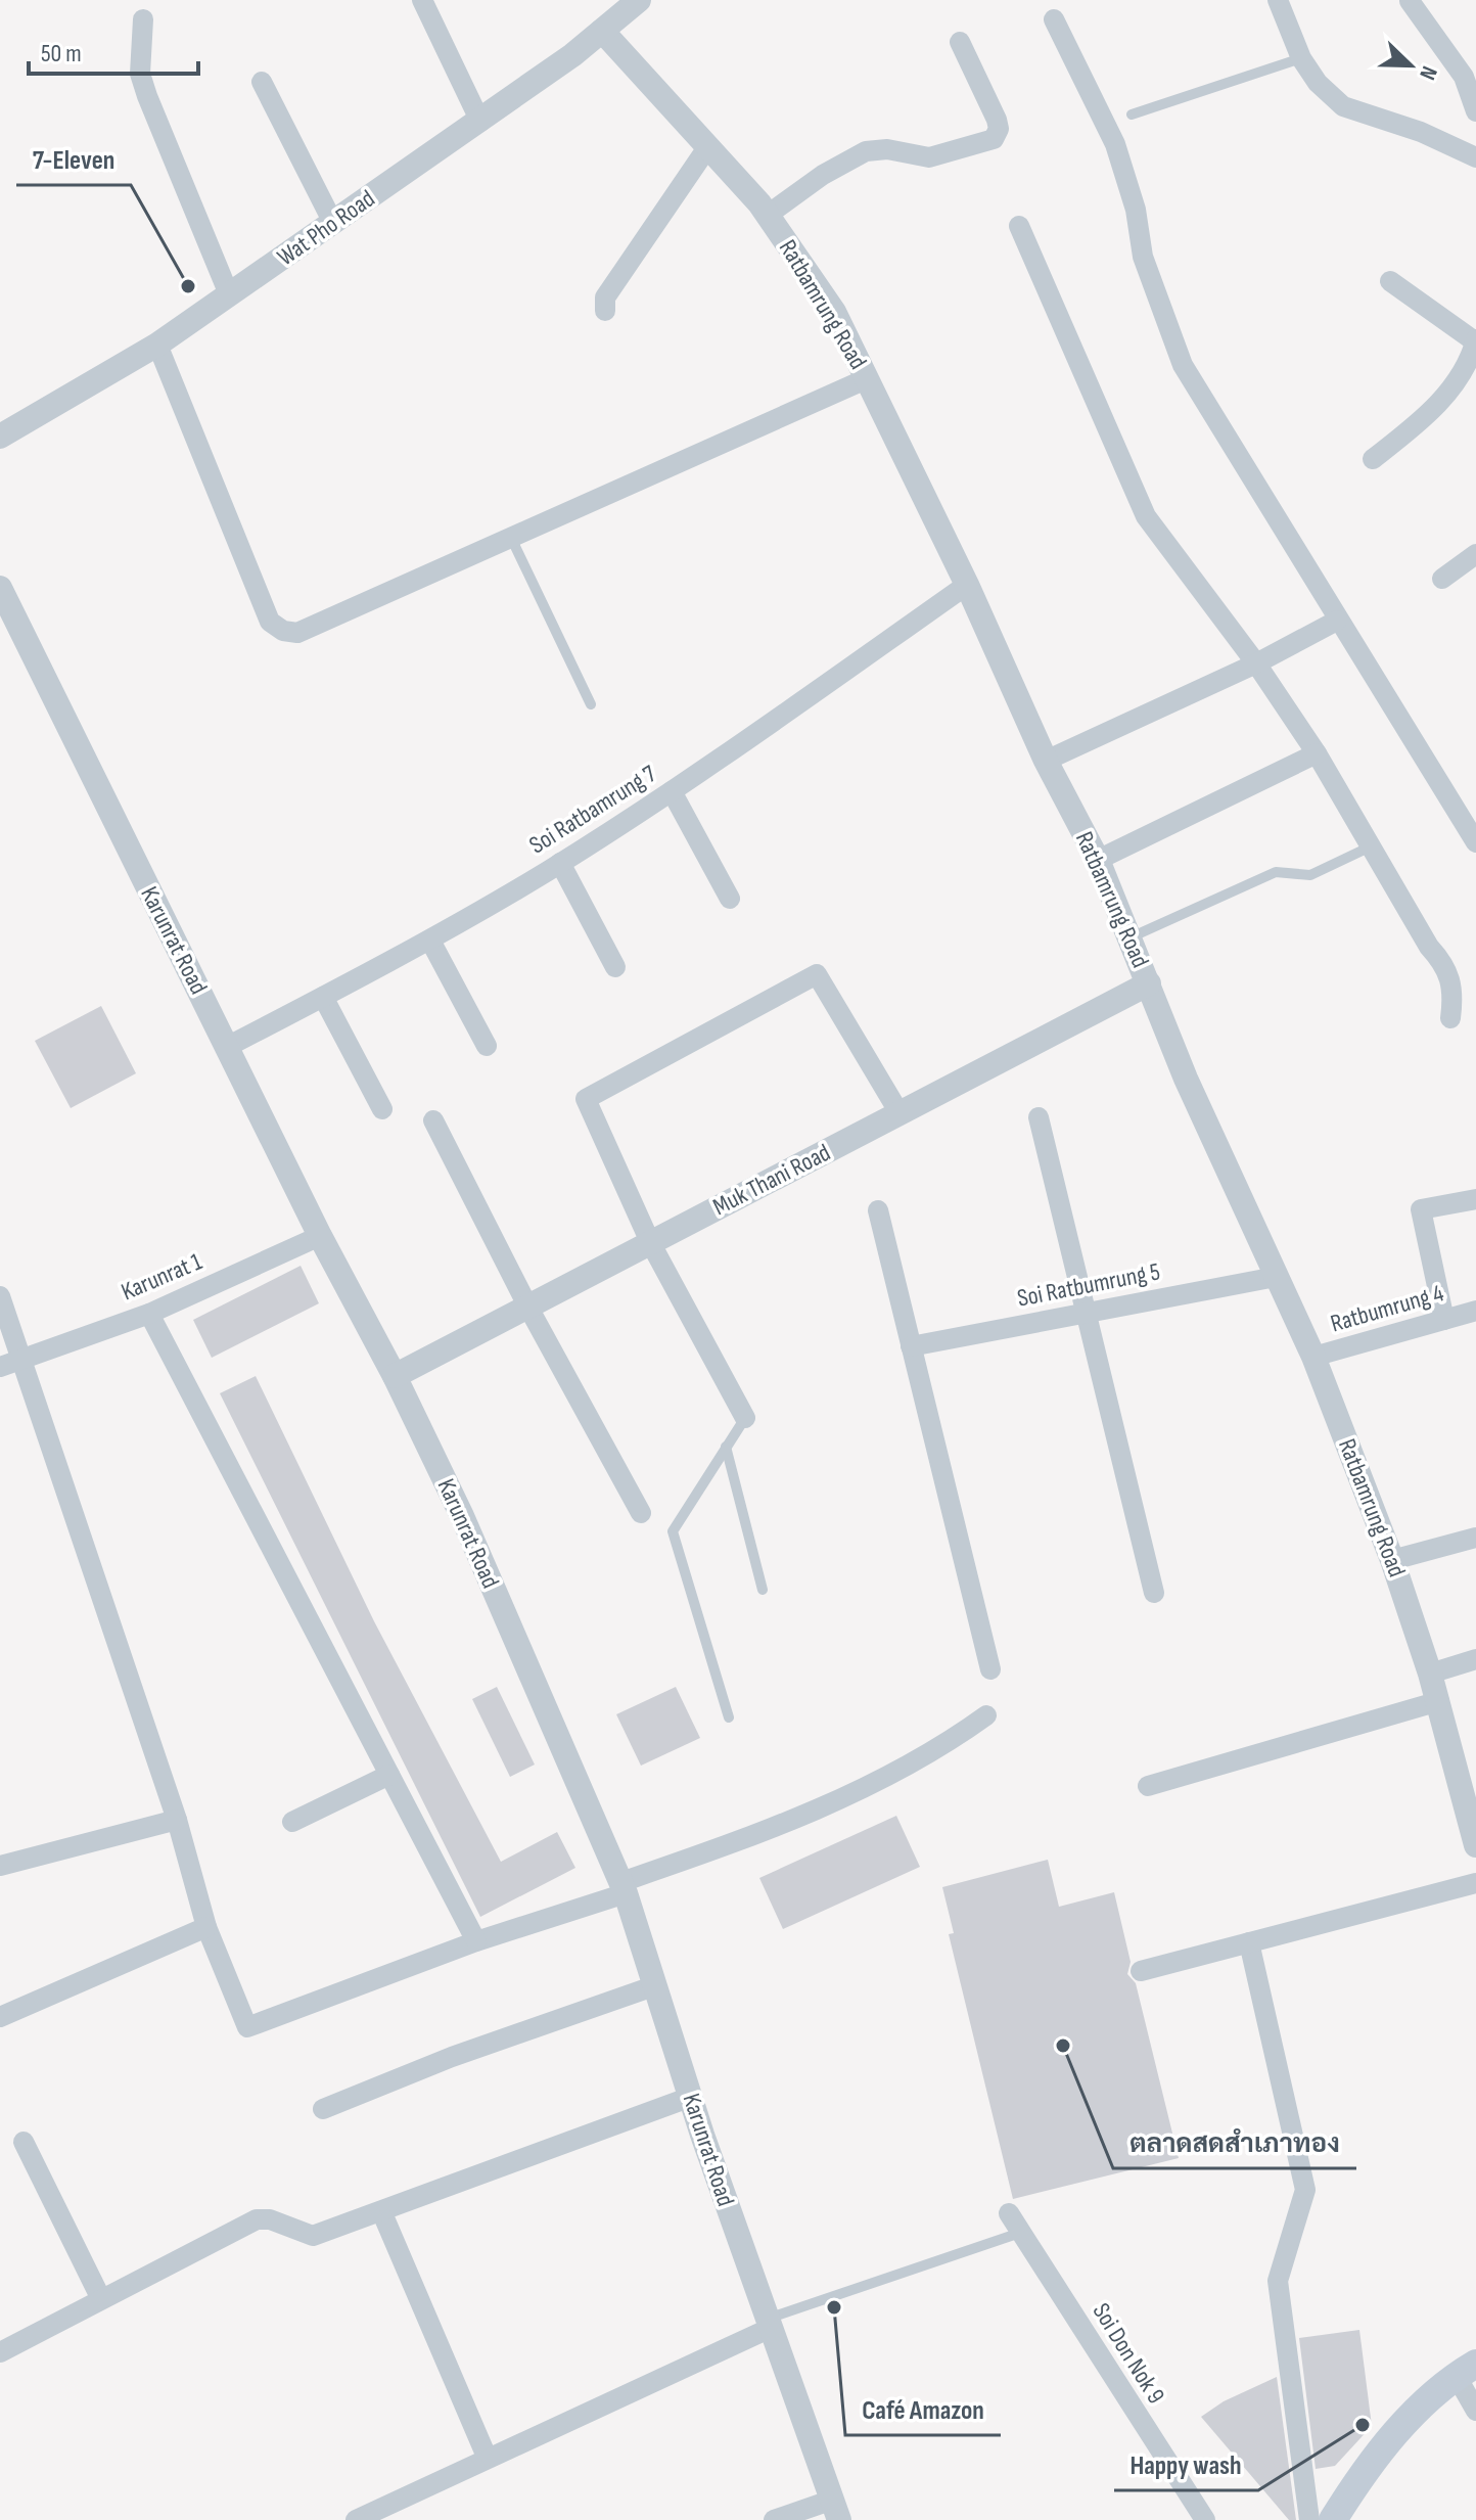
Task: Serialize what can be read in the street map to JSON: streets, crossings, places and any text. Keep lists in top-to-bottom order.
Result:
{
  "streets": {
    "street": [
      "Wat Pho Road",
      "Ratbamrung Road",
      "Soi Ratbamrung 7",
      "Karunrat Road",
      "Muk Thani Road",
      "Karunrat 1",
      "Soi Ratbumrung 5",
      "Ratbumrung 4",
      "Soi Don Nok 9"
    ]
  },
  "crossings": [
    ["Wat Pho Road", "Ratbamrung Road"],
    ["Ratbamrung Road", "Soi Ratbamrung 7"],
    ["Ratbamrung Road", "Muk Thani Road"],
    ["Ratbamrung Road", "Soi Ratbumrung 5"],
    ["Ratbamrung Road", "Ratbumrung 4"],
    ["Soi Ratbamrung 7", "Karunrat Road"],
    ["Karunrat Road", "Muk Thani Road"],
    ["Karunrat Road", "Karunrat 1"]
  ],
  "places": [
    "7-Eleven",
    "ตลาดสดสำเภาทอง",
    "Café Amazon",
    "Happy wash"
  ],
  "scale_bar": "50 m",
  "north": "bottom right"
}
